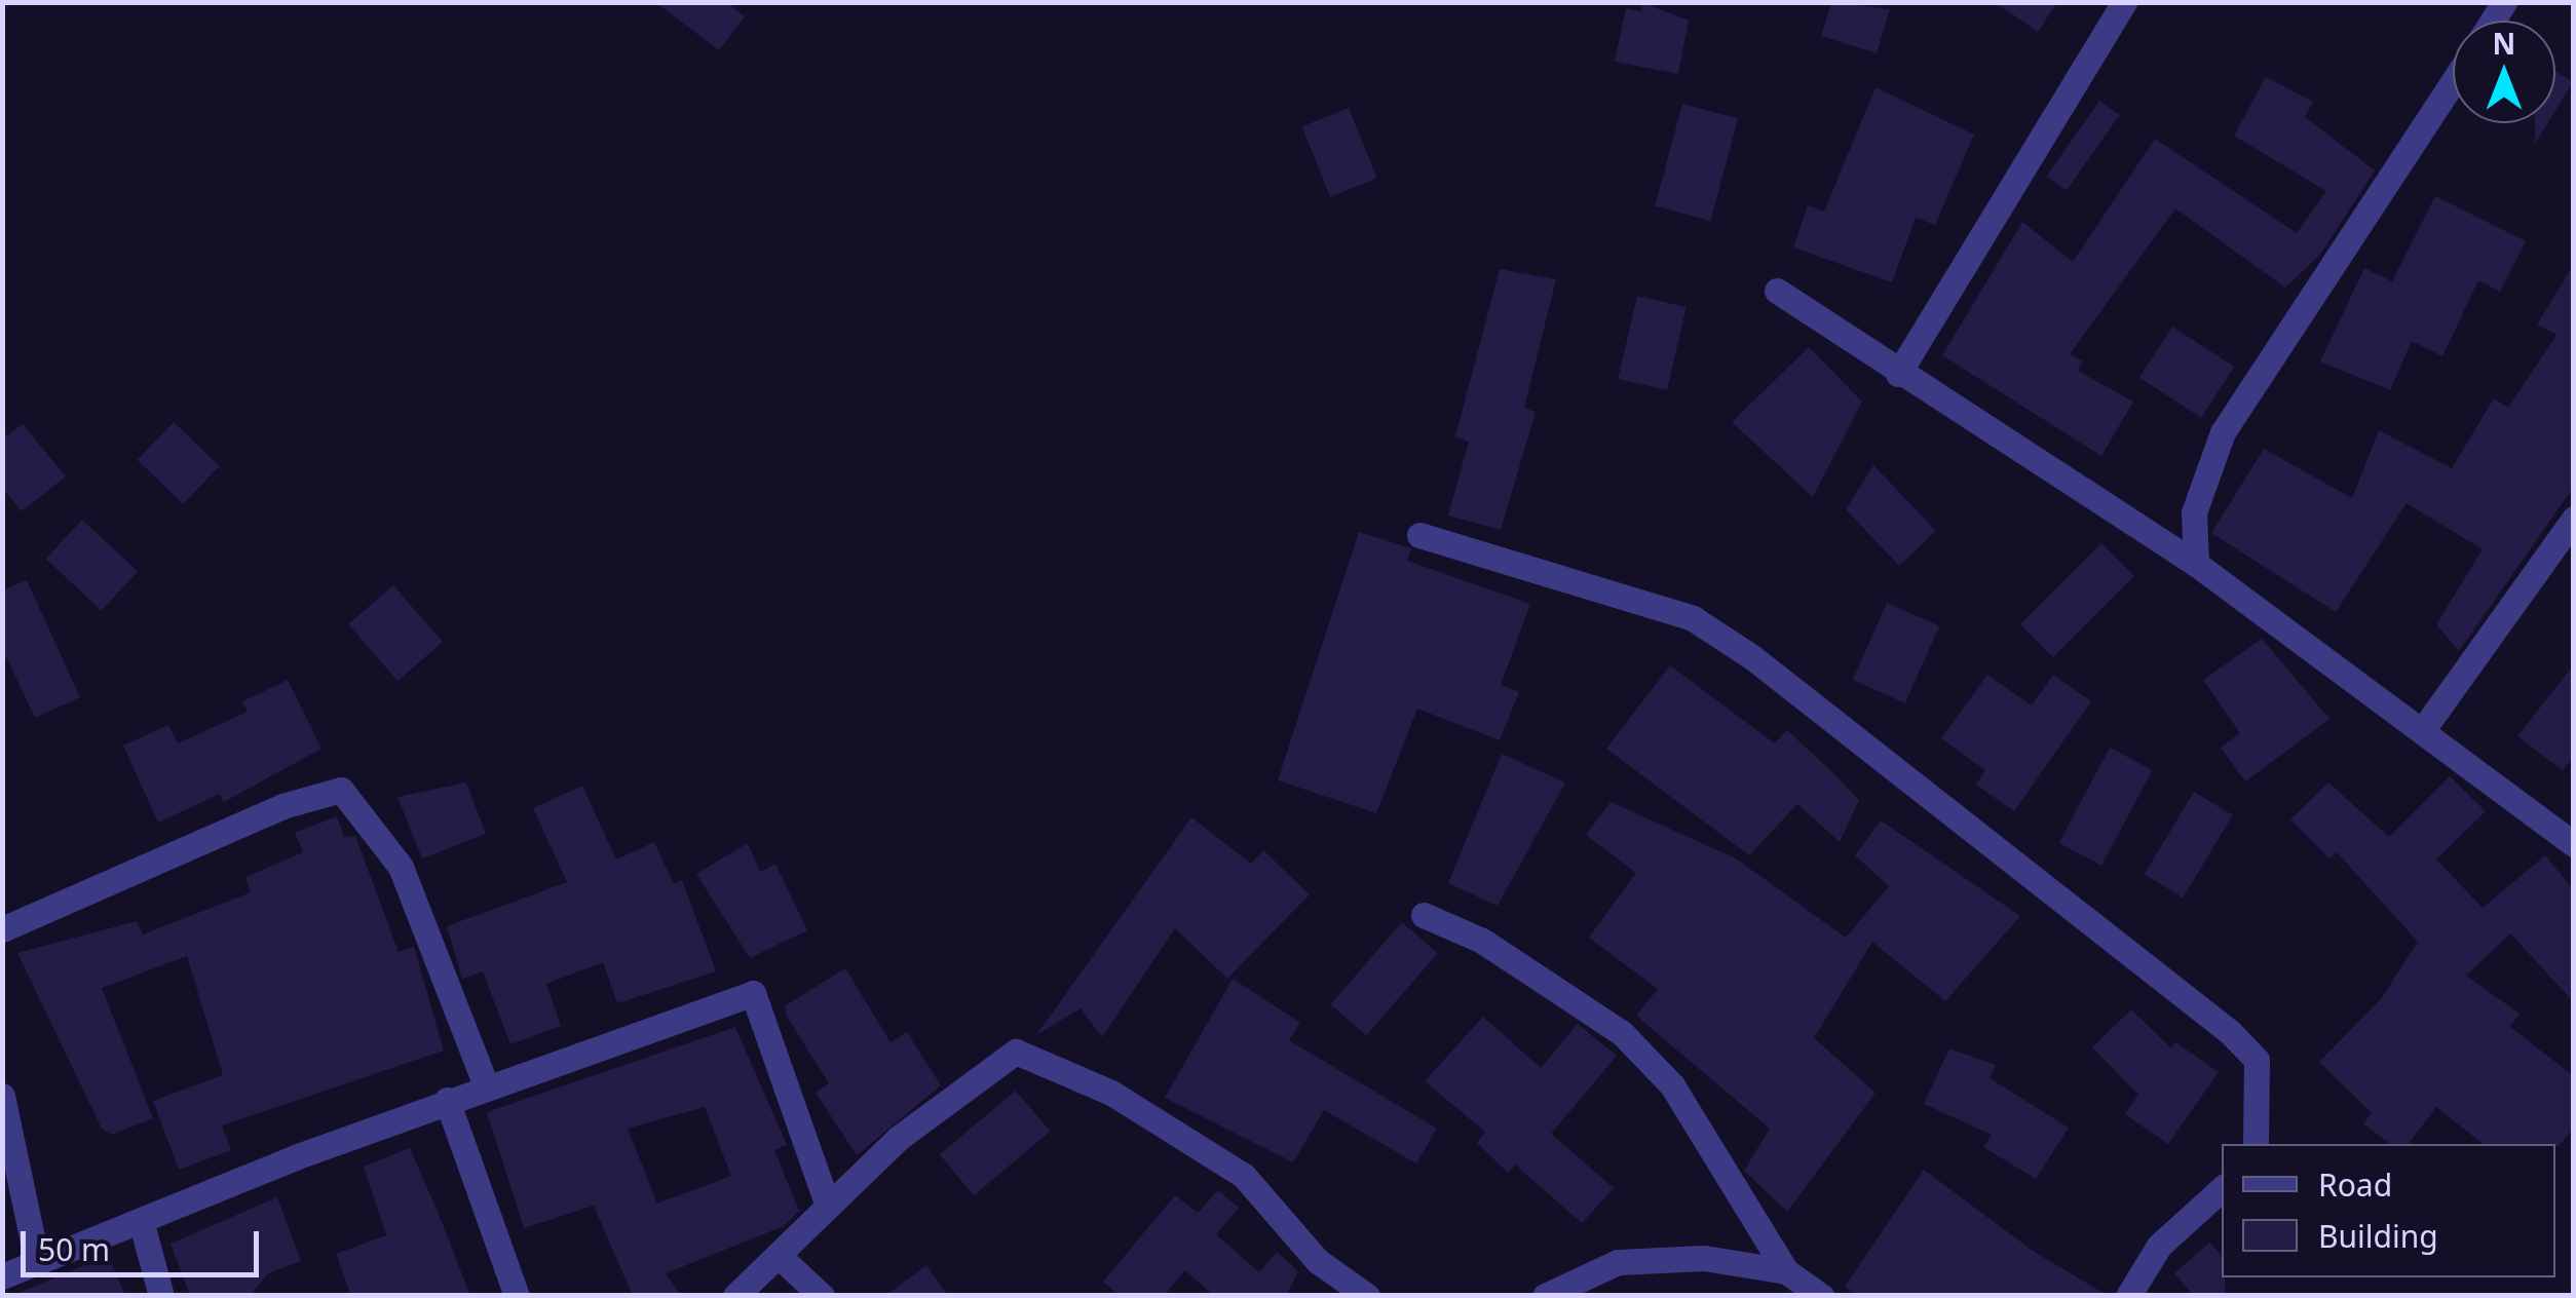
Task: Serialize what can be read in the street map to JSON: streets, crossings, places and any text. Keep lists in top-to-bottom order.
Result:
{
  "legend": ["Road", "Building"],
  "scale_bar": "50 m",
  "north": "top"
}
